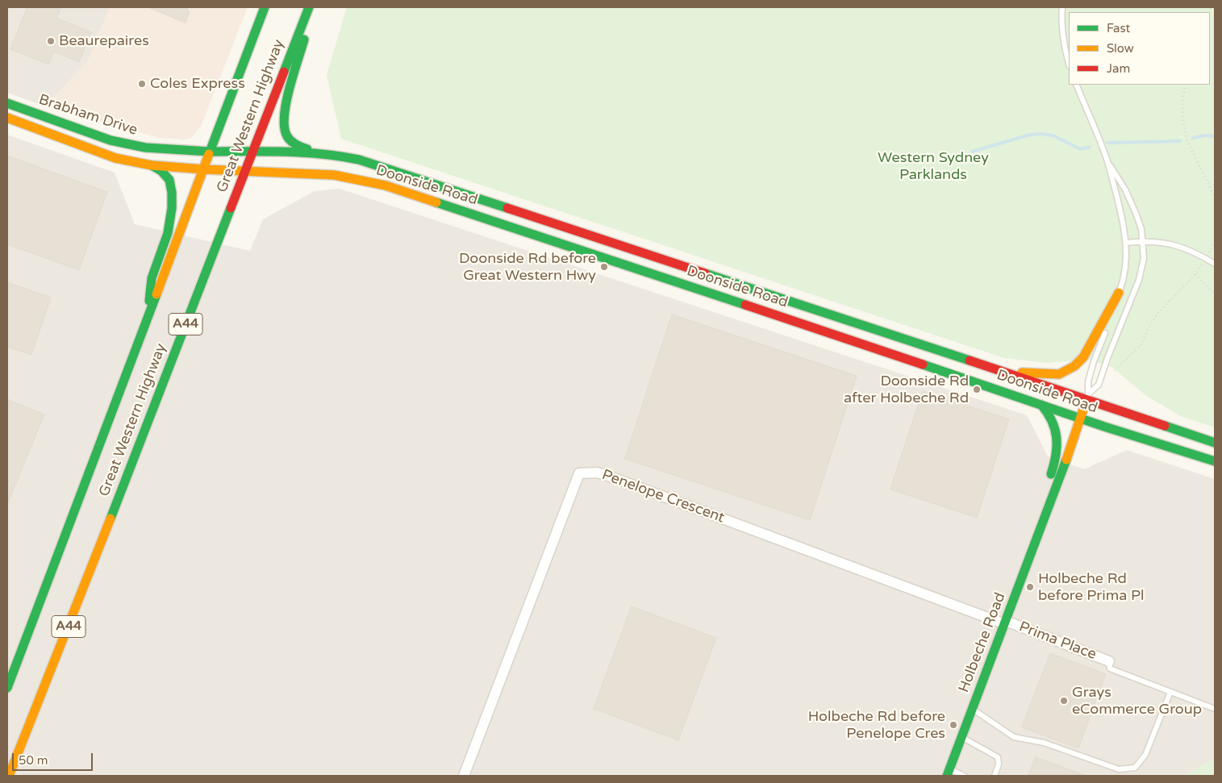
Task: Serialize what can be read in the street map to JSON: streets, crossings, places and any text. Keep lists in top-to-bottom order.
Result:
{
  "streets": {
    "main road": [
      "Brabham Drive",
      "Great Western Highway",
      "Doonside Road",
      "A44",
      "Holbeche Road"
    ],
    "street": ["Penelope Crescent", "Prima Place"]
  },
  "crossings": [
    ["Brabham Drive", "Great Western Highway"],
    ["Brabham Drive", "Doonside Road"],
    ["Great Western Highway", "Doonside Road"],
    ["Doonside Road", "Holbeche Road"],
    ["Penelope Crescent", "Prima Place"],
    ["Penelope Crescent", "Holbeche Road"],
    ["Prima Place", "Holbeche Road"]
  ],
  "parks": ["Western Sydney Parklands"],
  "places": [
    "Beaurepaires",
    "Coles Express",
    "Doonside Rd before Great Western Hwy",
    "Doonside Rd after Holbeche Rd",
    "Holbeche Rd before Prima Pl",
    "Grays eCommerce Group",
    "Holbeche Rd before Penelope Cres"
  ],
  "legend": ["Fast", "Slow", "Jam"],
  "scale_bar": "50 m"
}
